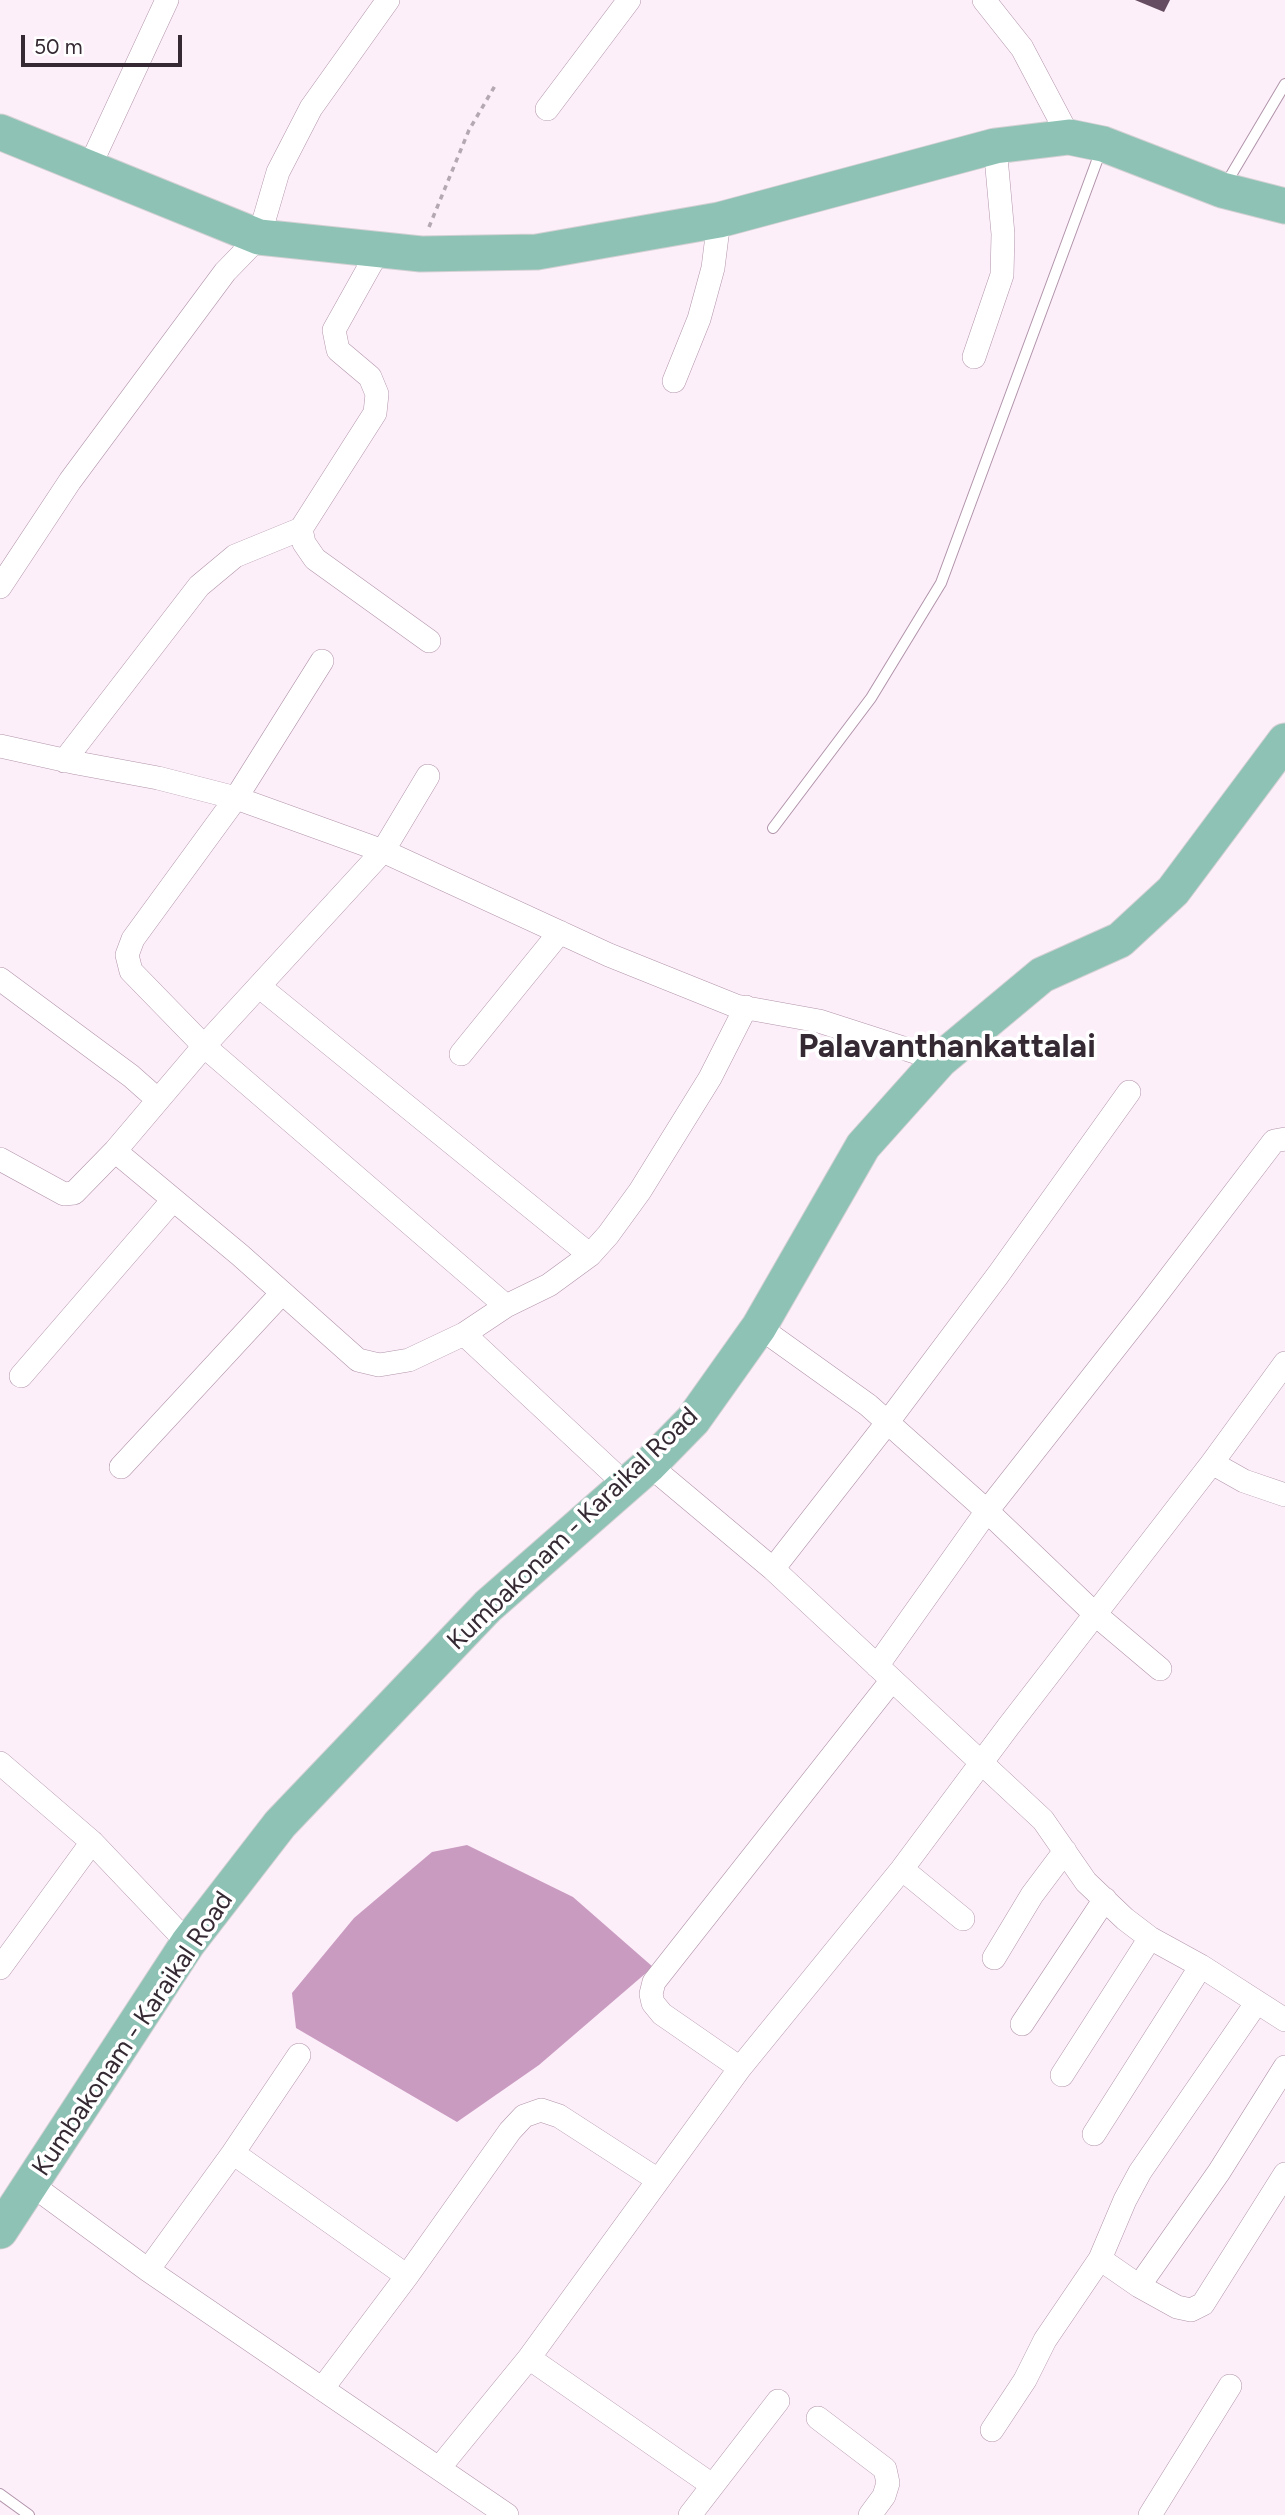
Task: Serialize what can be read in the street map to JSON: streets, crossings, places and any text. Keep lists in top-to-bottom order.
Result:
{
  "streets": {
    "main road": ["Kumbakonam - Karaikal Road"]
  },
  "districts": ["Palavanthankattalai"],
  "scale_bar": "50 m"
}
